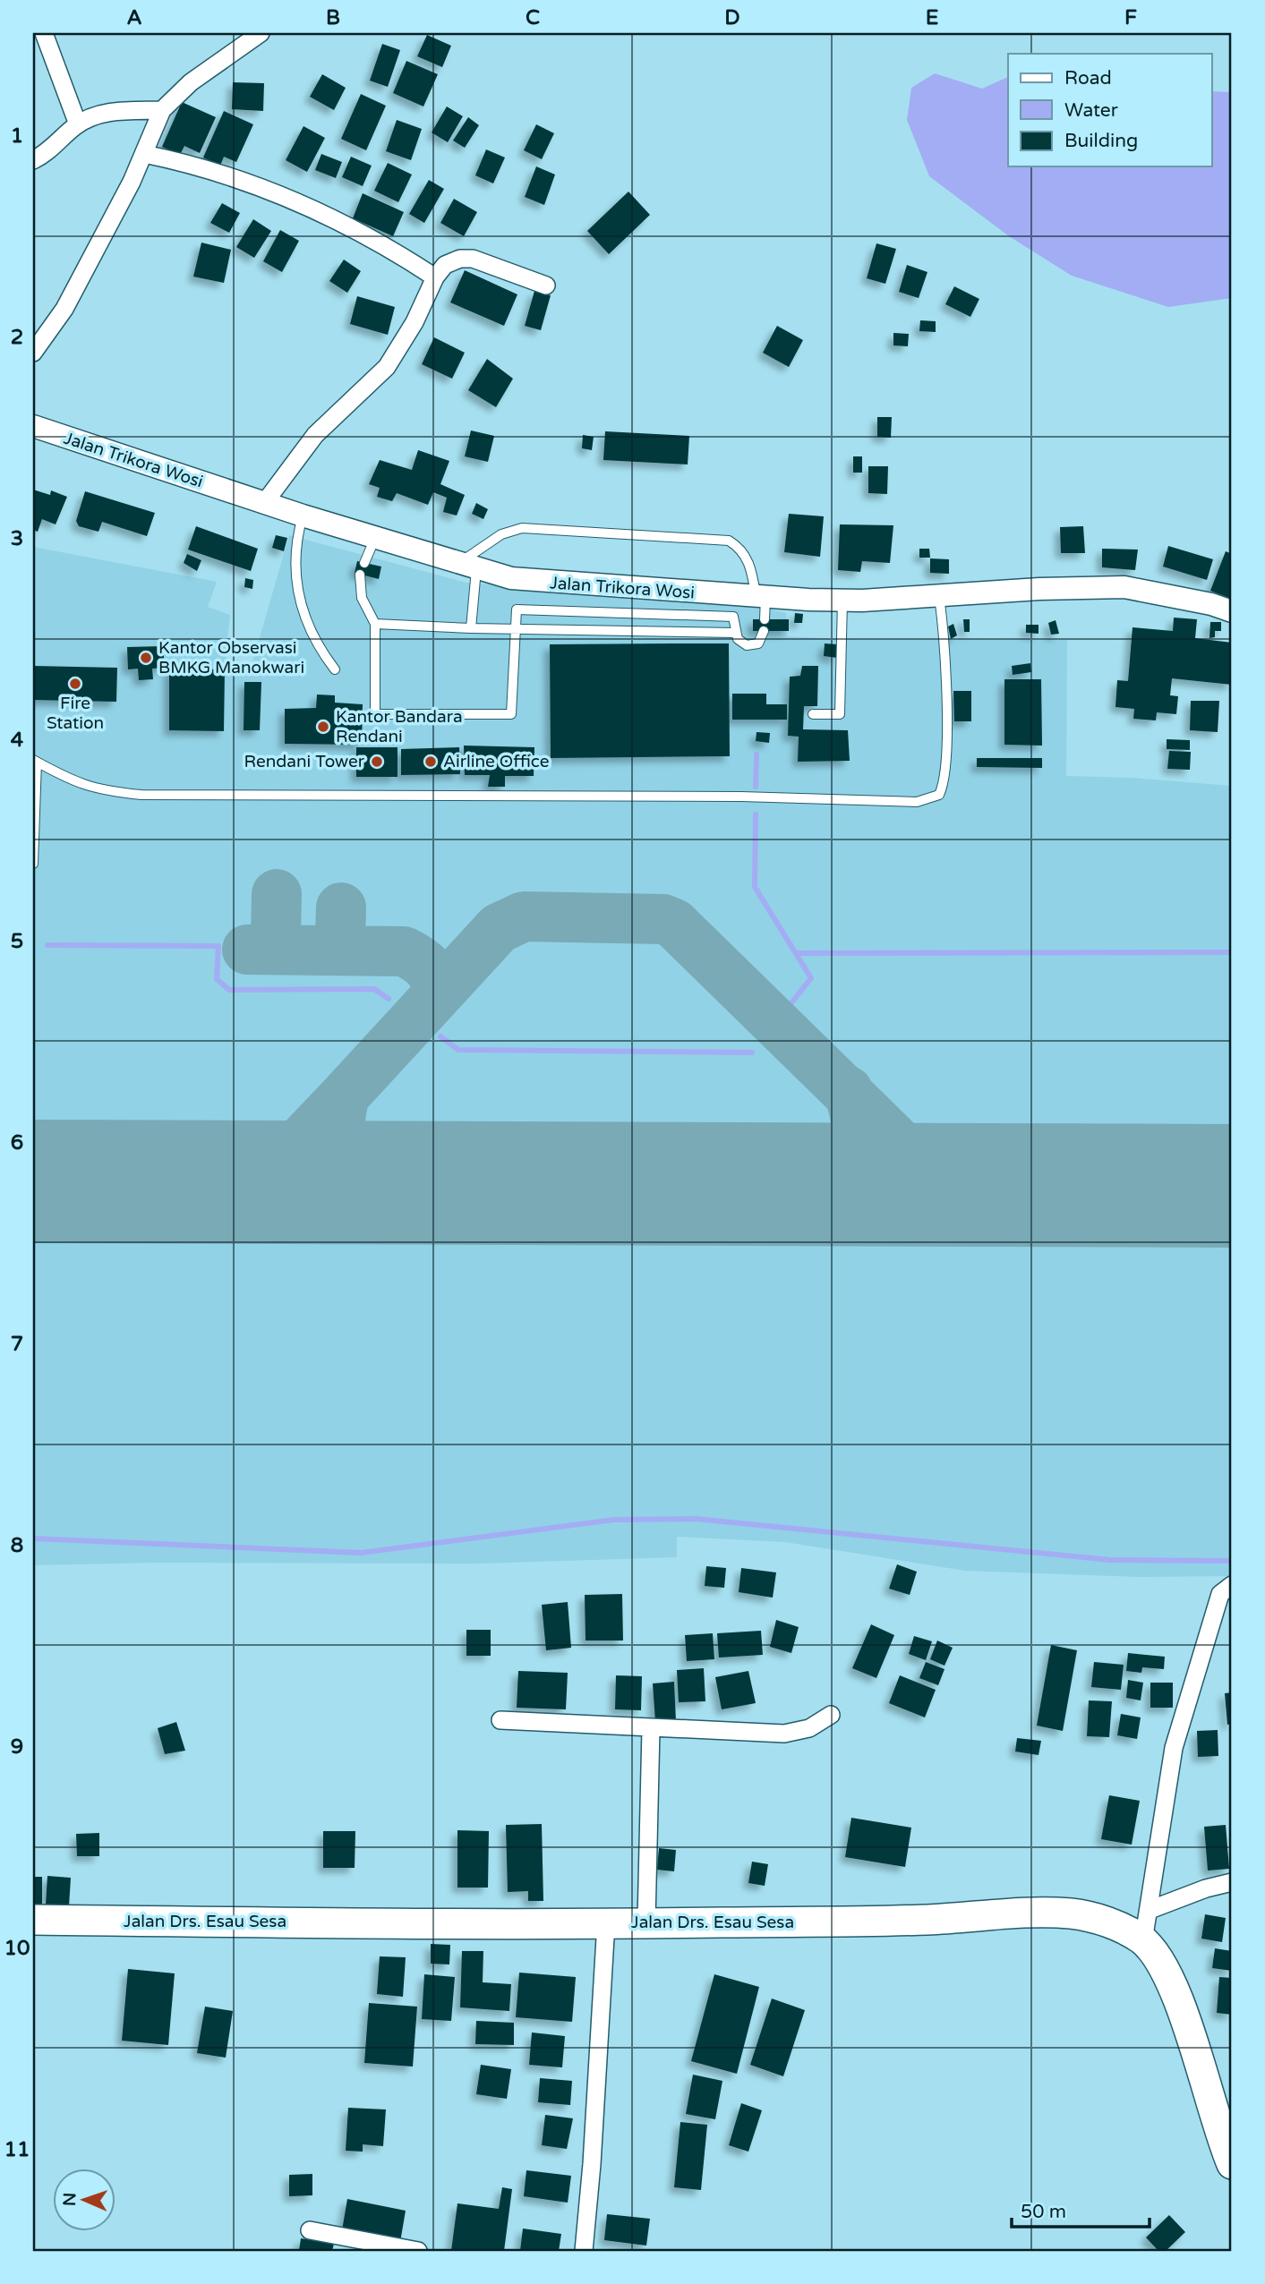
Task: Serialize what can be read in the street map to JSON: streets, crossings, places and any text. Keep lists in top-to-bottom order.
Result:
{
  "streets": {
    "highway": ["Jalan Drs. Esau Sesa"],
    "street": ["Jalan Trikora Wosi"]
  },
  "places": [
    "Kantor Observasi BMKG Manokwari",
    "Fire Station",
    "Kantor Bandara Rendani",
    "Rendani Tower",
    "Airline Office"
  ],
  "legend": ["Road", "Water", "Building"],
  "scale_bar": "50 m",
  "north": "left",
  "grid": {
    "columns": [
      "A",
      "B",
      "C",
      "D",
      "E",
      "F"
    ],
    "rows": [
      "1",
      "2",
      "3",
      "4",
      "5",
      "6",
      "7",
      "8",
      "9",
      "10",
      "11"
    ]
  }
}
